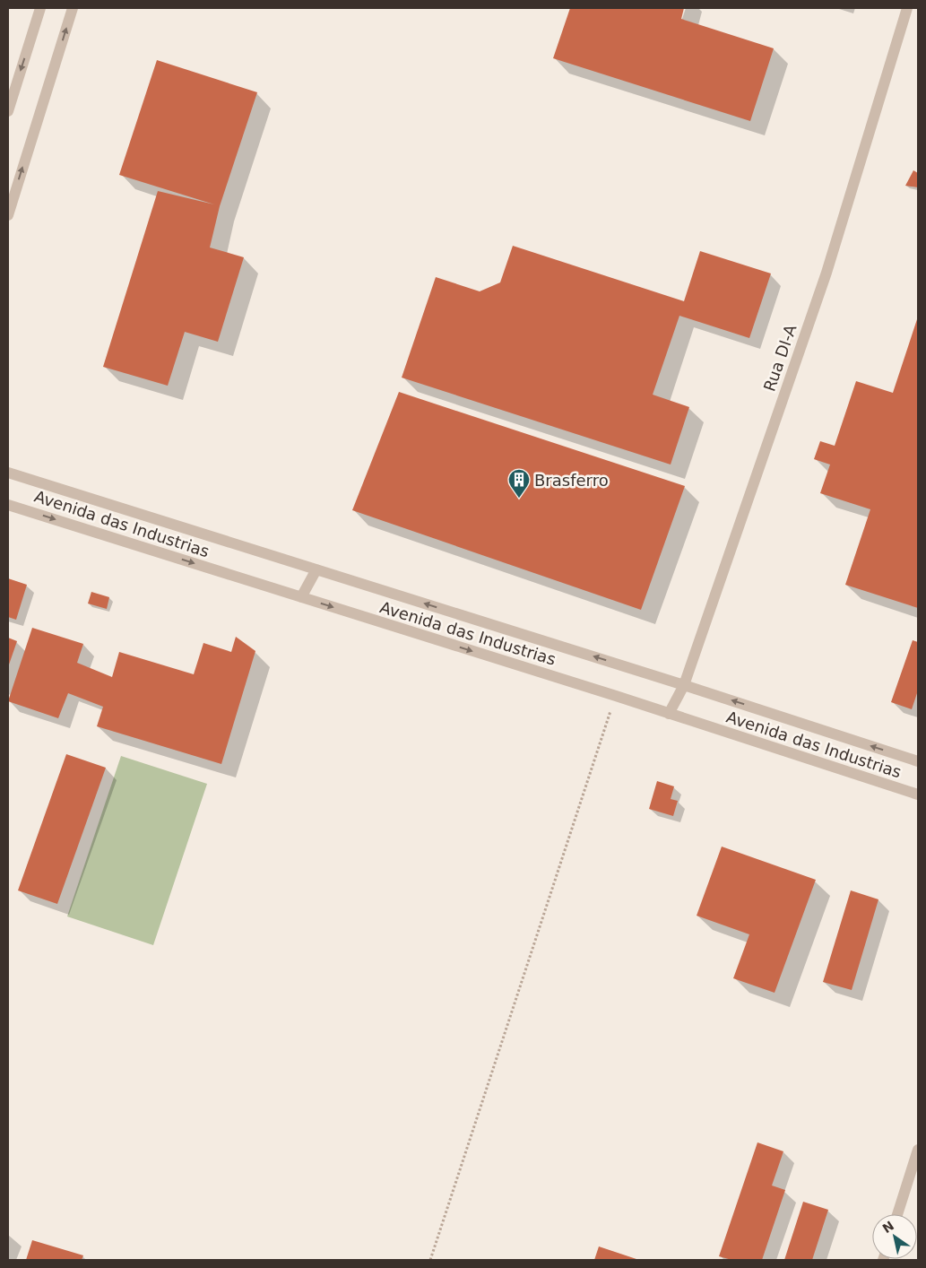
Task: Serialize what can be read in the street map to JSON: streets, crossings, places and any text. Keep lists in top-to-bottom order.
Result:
{
  "streets": {
    "street": ["Rua DI-A", "Avenida das Industrias"]
  },
  "crossings": [
    ["Rua DI-A", "Avenida das Industrias"]
  ],
  "places": {
    "building": ["Brasferro"]
  },
  "north": "top left"
}
